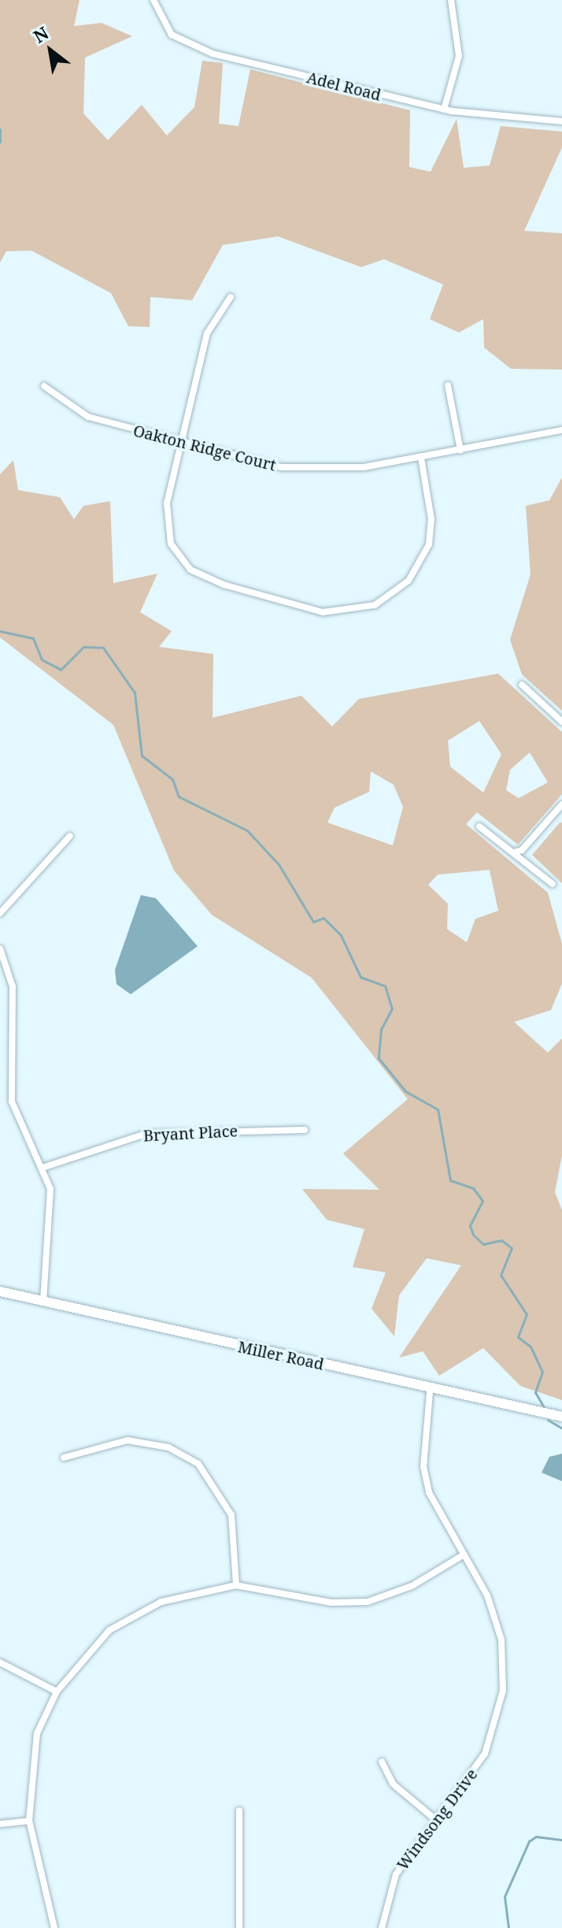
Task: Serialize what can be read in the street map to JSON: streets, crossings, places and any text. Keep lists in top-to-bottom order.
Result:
{
  "streets": {
    "street": [
      "Adel Road",
      "Oakton Ridge Court",
      "Bryant Place",
      "Miller Road",
      "Windsong Drive"
    ]
  },
  "crossings": [
    ["Miller Road", "Windsong Drive"]
  ],
  "north": "top left"
}
